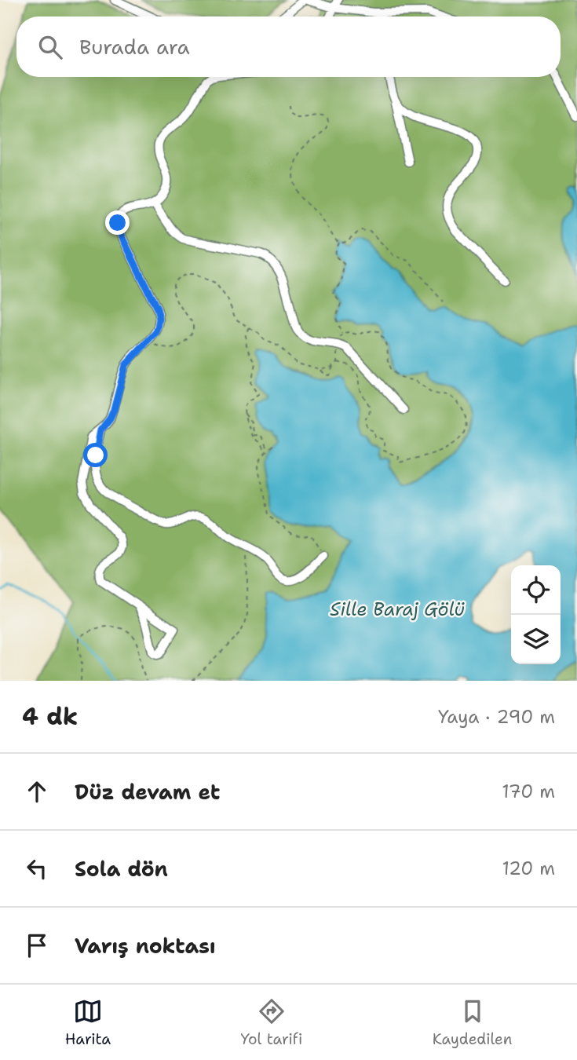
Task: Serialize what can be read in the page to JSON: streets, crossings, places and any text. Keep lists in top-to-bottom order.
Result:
{
  "water": ["Sille Baraj Gölü"],
  "page": {
    "search": "Burada ara",
    "heading": ["4 dk", "Yaya · 290 m"],
    "list": [
      ["Düz devam et", "170 m"],
      ["Sola dön", "120 m"],
      "Varış noktası"
    ],
    "nav": ["Harita", "Yol tarifi", "Kaydedilen"]
  }
}
